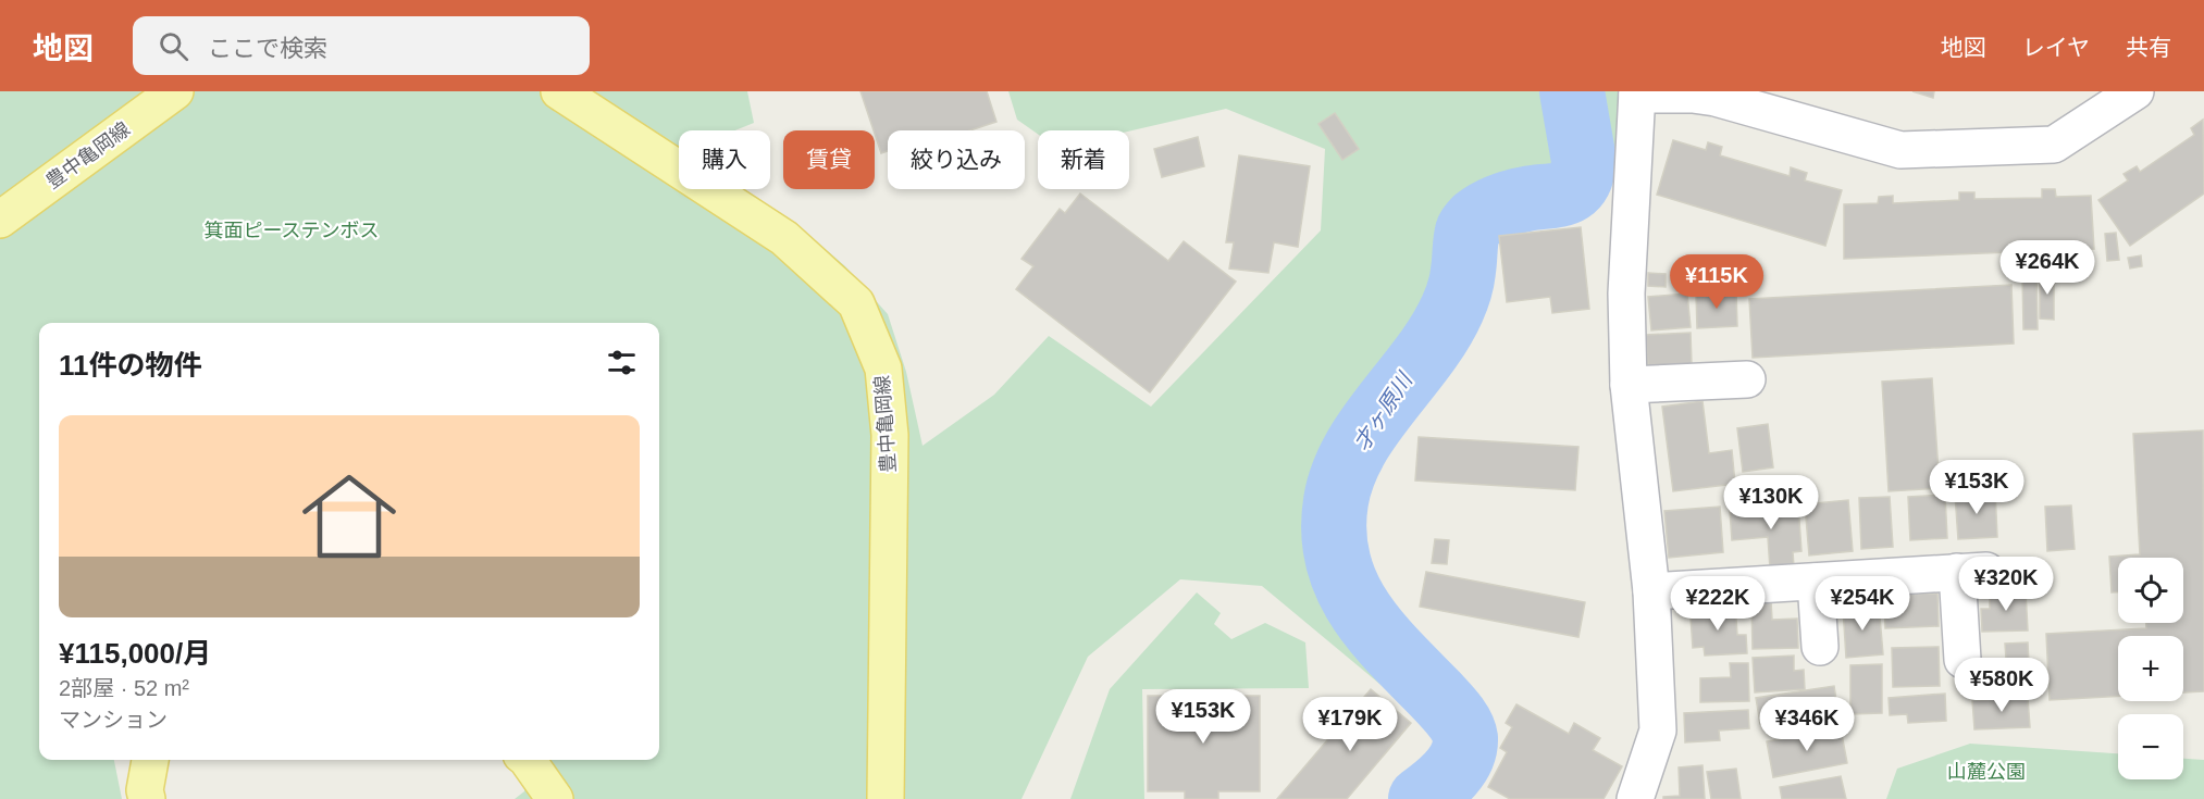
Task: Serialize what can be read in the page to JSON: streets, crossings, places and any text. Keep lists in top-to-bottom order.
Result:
{
  "streets": {
    "main road": ["豊中亀岡線"]
  },
  "water": ["才ヶ原川"],
  "parks": ["箕面ピーステンボス", "山麓公園"],
  "page": {
    "header": "地図",
    "search": "ここで検索",
    "nav": ["地図", "レイヤ", "共有"],
    "chip": [
      "購入",
      "賃貸",
      "絞り込み",
      "新着"
    ],
    "price": [
      "¥264K",
      "¥115K",
      "¥153K",
      "¥130K",
      "¥320K",
      "¥222K",
      "¥254K",
      "¥580K",
      "¥153K",
      "¥179K",
      "¥346K"
    ],
    "heading": "11件の物件",
    "list": [
      {
        "name": "¥115,000/月",
        "note": "2部屋 · 52 m² · マンション"
      }
    ],
    "map_buttons": ["+", "−"]
  }
}
